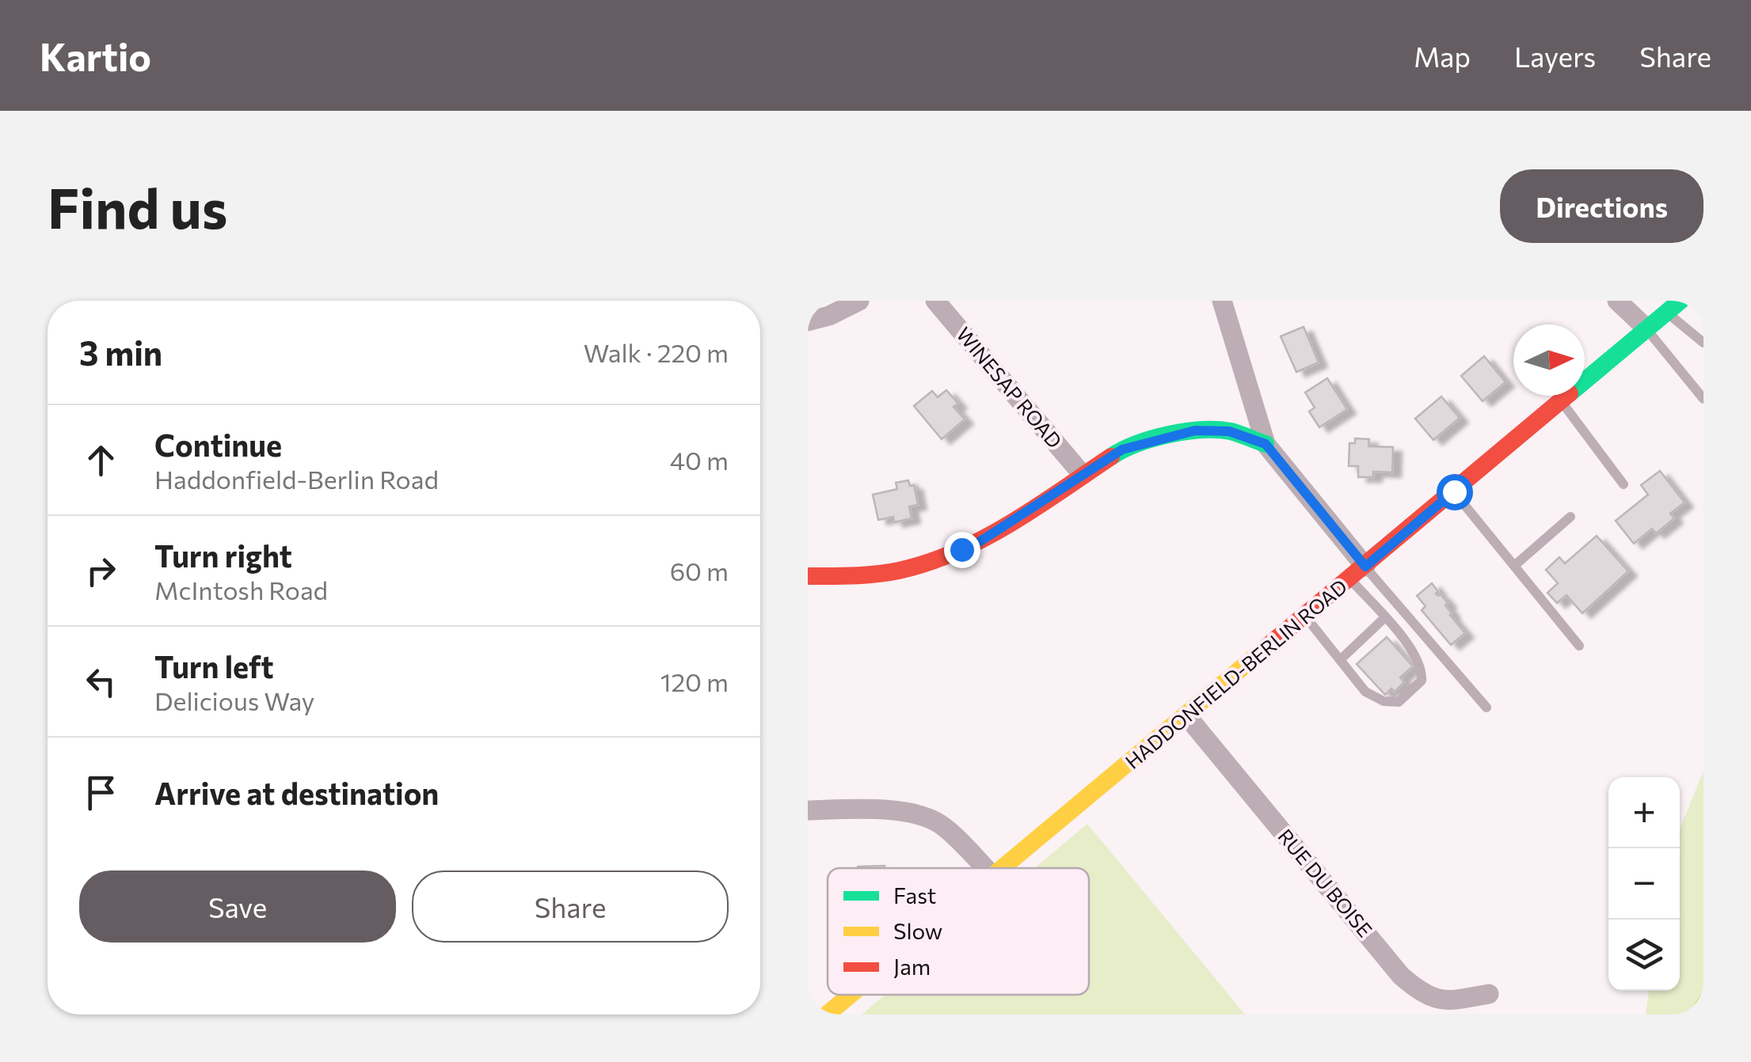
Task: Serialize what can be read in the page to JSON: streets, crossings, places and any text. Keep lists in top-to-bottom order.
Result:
{
  "streets": {
    "main road": ["HADDONFIELD-BERLIN ROAD"],
    "street": ["WINESAP ROAD", "RUE DU BOISE"]
  },
  "crossings": [
    ["HADDONFIELD-BERLIN ROAD", "RUE DU BOISE"]
  ],
  "legend": ["Fast", "Slow", "Jam"],
  "north": "right",
  "page": {
    "header": "Kartio",
    "nav": ["Map", "Layers", "Share"],
    "buttons": [
      "Directions",
      ["Save", "Share"]
    ],
    "title": "Find us",
    "heading": ["3 min", "Walk · 220 m"],
    "list": [
      ["Continue", "Haddonfield-Berlin Road", "40 m"],
      ["Turn right", "McIntosh Road", "60 m"],
      ["Turn left", "Delicious Way", "120 m"],
      "Arrive at destination"
    ],
    "map_buttons": ["+", "−"]
  }
}
